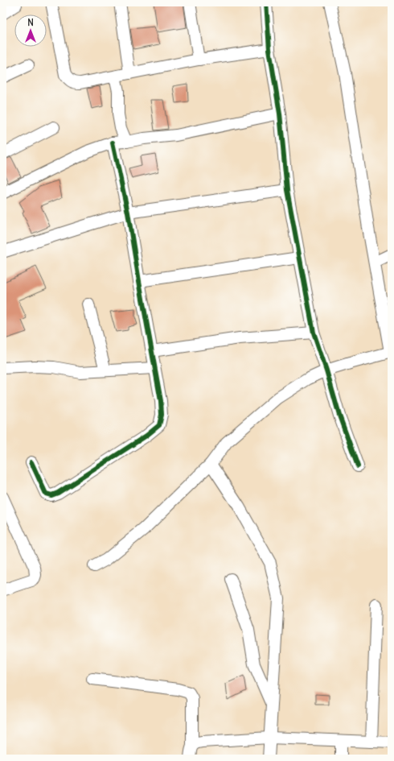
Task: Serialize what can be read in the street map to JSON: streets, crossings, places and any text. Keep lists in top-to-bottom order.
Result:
{
  "north": "top"
}
